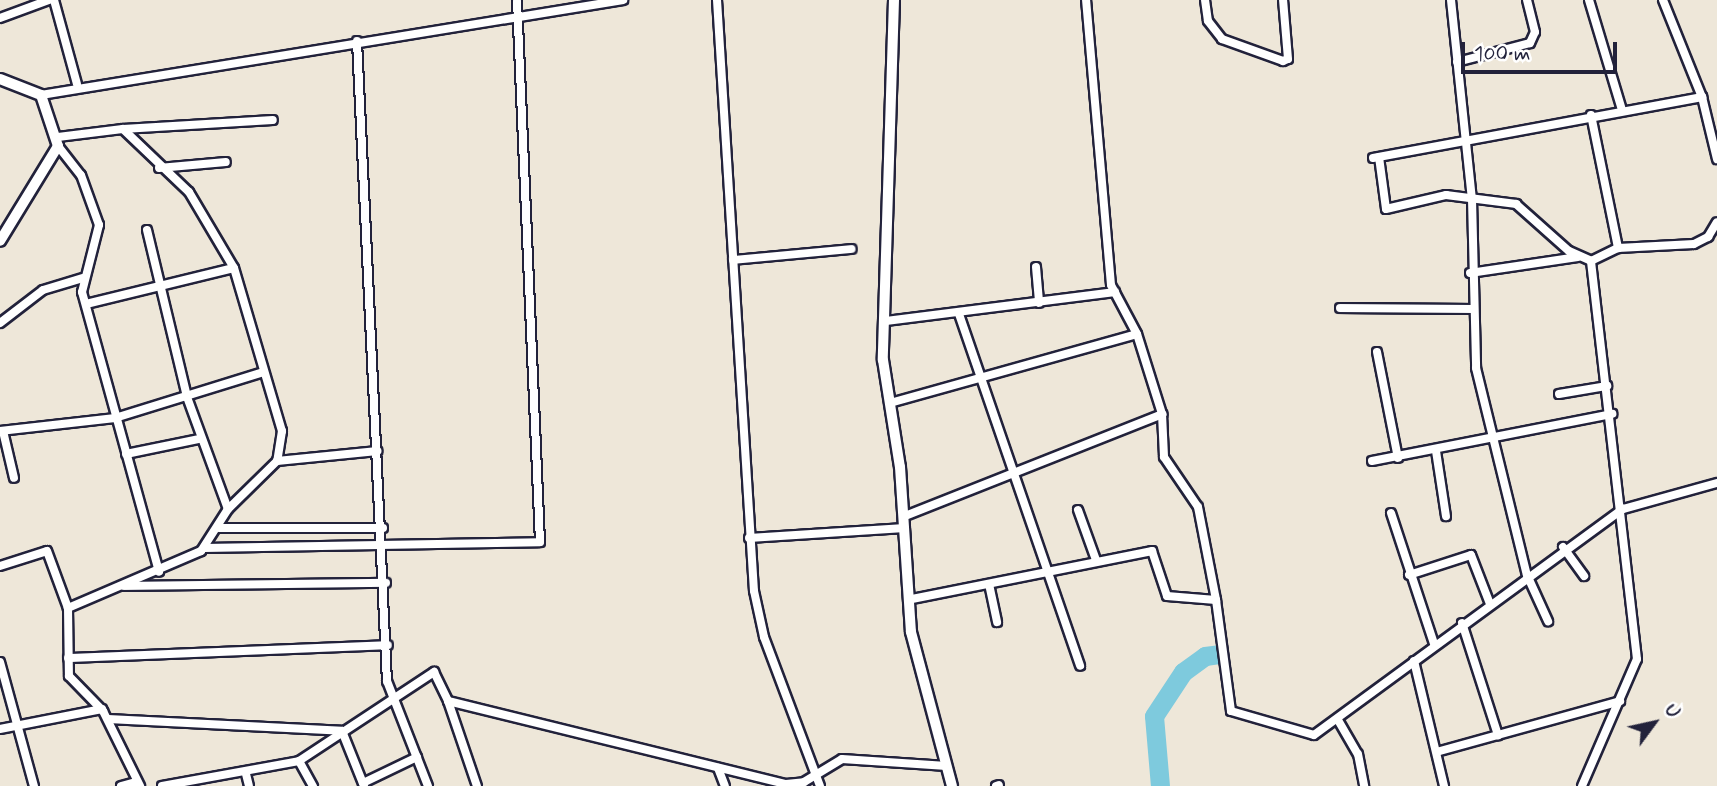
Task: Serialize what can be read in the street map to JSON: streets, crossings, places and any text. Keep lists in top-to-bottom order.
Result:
{
  "scale_bar": "100 m",
  "north": "top right"
}
